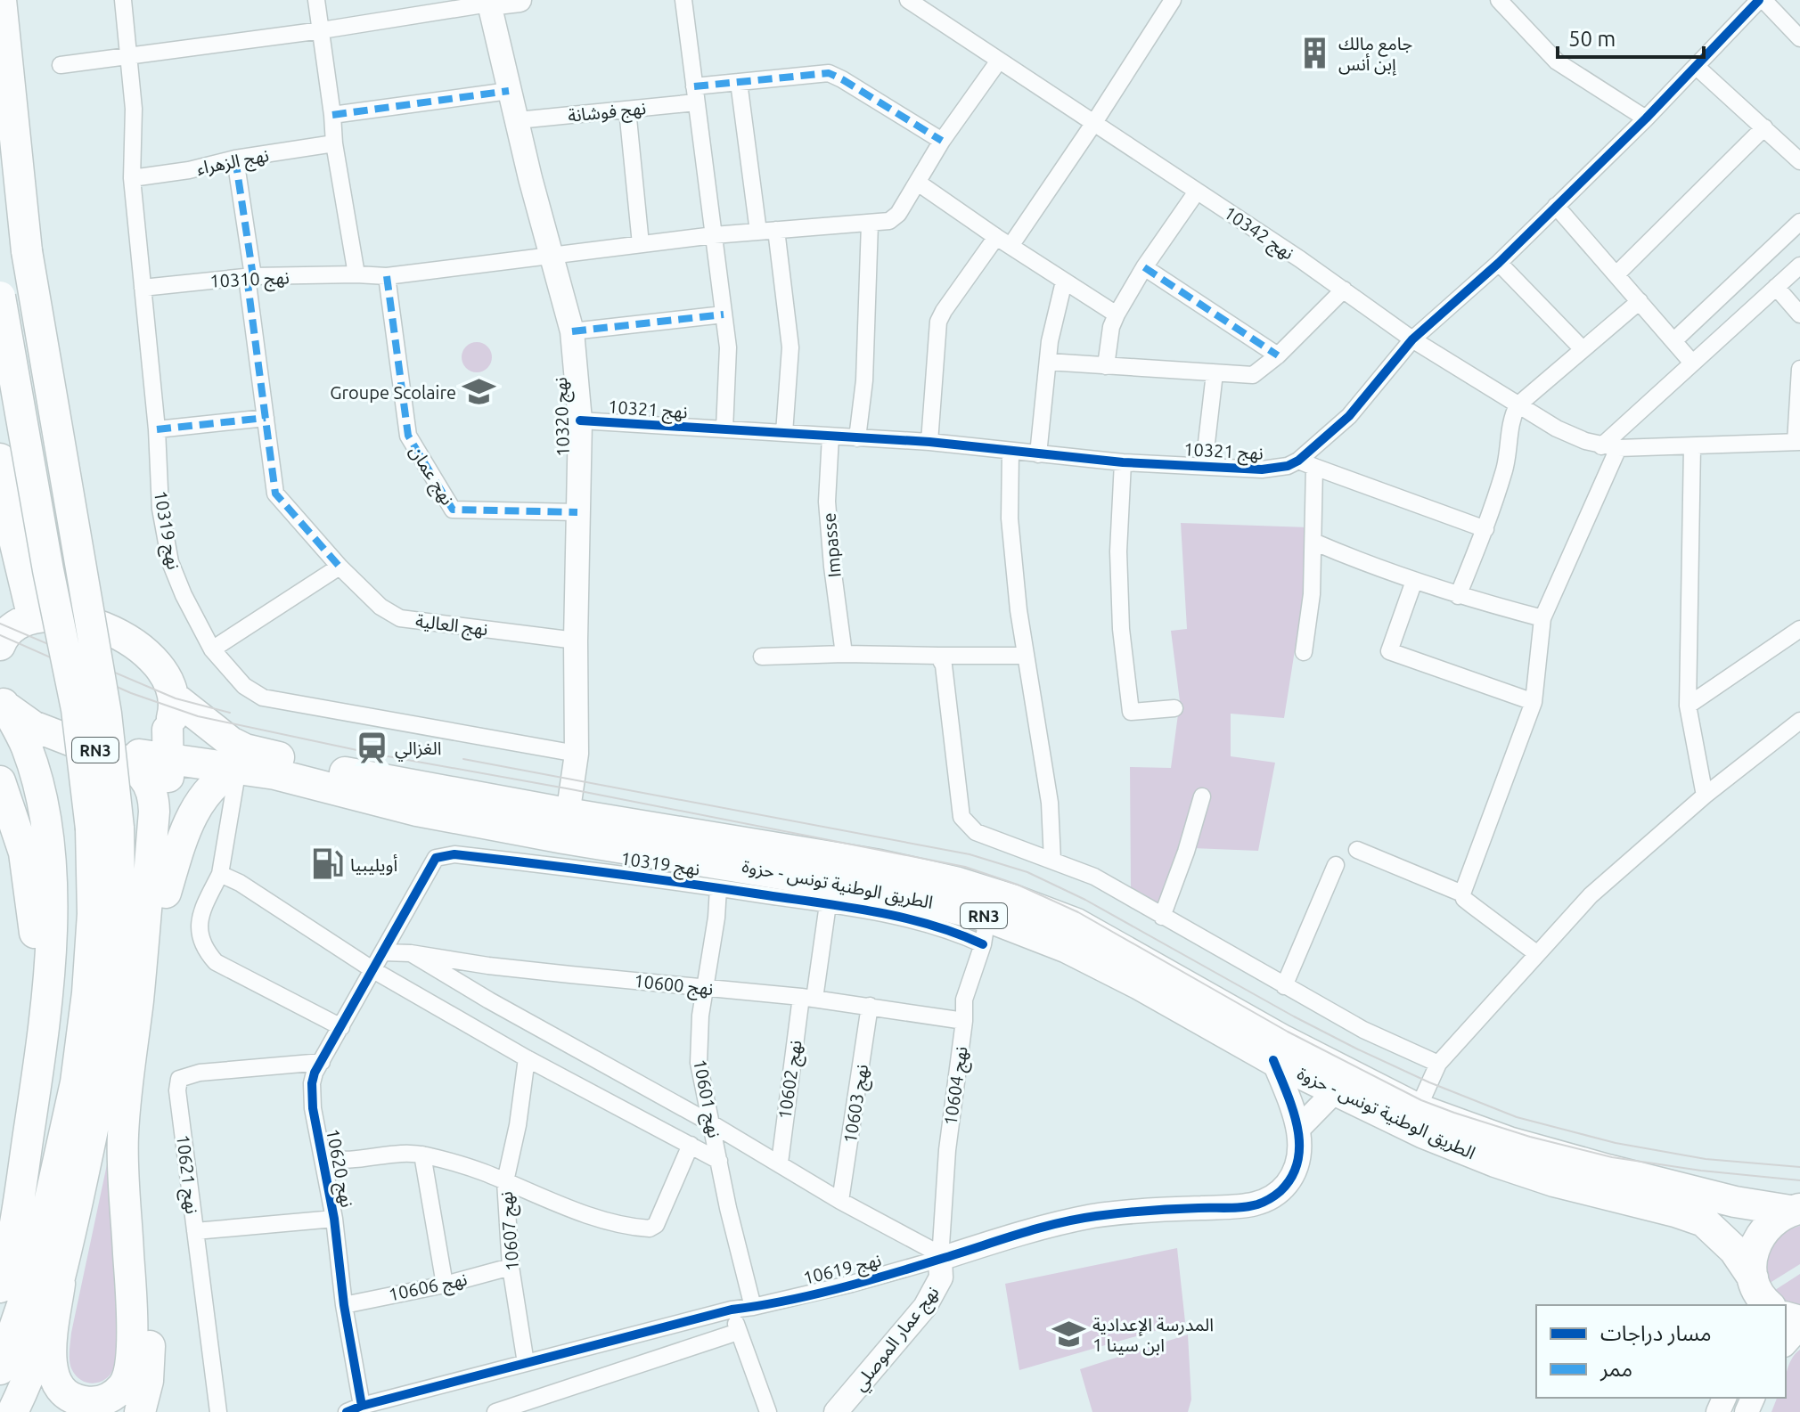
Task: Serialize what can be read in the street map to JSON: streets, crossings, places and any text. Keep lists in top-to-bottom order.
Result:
{
  "streets": {
    "highway": ["RN3", "الطريق الوطنية تونس - حزوة"],
    "street": [
      "نهج فوشانة",
      "نهج الزهراء",
      "نهج 10342",
      "نهج 10310",
      "نهج 10321",
      "نهج 10320",
      "نهج عمان",
      "نهج 10319",
      "Impasse",
      "نهج العالية",
      "نهج 10600",
      "نهج 10602",
      "نهج 10604",
      "نهج 10601",
      "نهج 10603",
      "نهج 10620",
      "نهج 10621",
      "نهج 10607",
      "نهج 10619",
      "نهج 10606",
      "نهج عمار الموصلي"
    ]
  },
  "crossings": [
    ["نهج فوشانة", "نهج 10320"],
    ["نهج الزهراء", "نهج 10319"],
    ["نهج الزهراء", "نهج العالية"],
    ["نهج 10342", "نهج 10321"],
    ["نهج 10310", "نهج 10320"],
    ["نهج 10310", "نهج عمان"],
    ["نهج 10310", "نهج 10319"],
    ["نهج 10310", "نهج العالية"],
    ["نهج 10321", "نهج 10320"],
    ["نهج 10321", "Impasse"],
    ["نهج 10320", "نهج عمان"],
    ["نهج 10320", "نهج 10319"],
    ["نهج 10320", "نهج العالية"],
    ["نهج 10320", "الطريق الوطنية تونس - حزوة"],
    ["نهج 10319", "الطريق الوطنية تونس - حزوة"],
    ["نهج 10319", "نهج 10600"],
    ["نهج 10319", "نهج 10602"],
    ["نهج 10319", "نهج 10604"],
    ["نهج 10319", "نهج 10601"],
    ["نهج 10319", "نهج 10620"],
    ["RN3", "الطريق الوطنية تونس - حزوة"],
    ["الطريق الوطنية تونس - حزوة", "نهج 10604"],
    ["نهج 10600", "نهج 10602"],
    ["نهج 10600", "نهج 10604"],
    ["نهج 10600", "نهج 10601"],
    ["نهج 10600", "نهج 10603"],
    ["نهج 10600", "نهج 10620"],
    ["نهج 10604", "نهج 10619"],
    ["نهج 10604", "نهج عمار الموصلي"],
    ["نهج 10601", "نهج 10619"],
    ["نهج 10620", "نهج 10621"],
    ["نهج 10620", "نهج 10619"],
    ["نهج 10620", "نهج 10606"],
    ["نهج 10607", "نهج 10619"],
    ["نهج 10607", "نهج 10606"],
    ["نهج 10619", "نهج عمار الموصلي"]
  ],
  "places": {
    "building": ["جامع مالك إبن أنس"],
    "school or university": ["Groupe Scolaire", "المدرسة الإعدادية ابن سينا 1"],
    "station": ["الغزالي"],
    "fuel station": ["أويليبيا"]
  },
  "legend": ["مسار دراجات", "ممر"],
  "scale_bar": "50 m"
}
